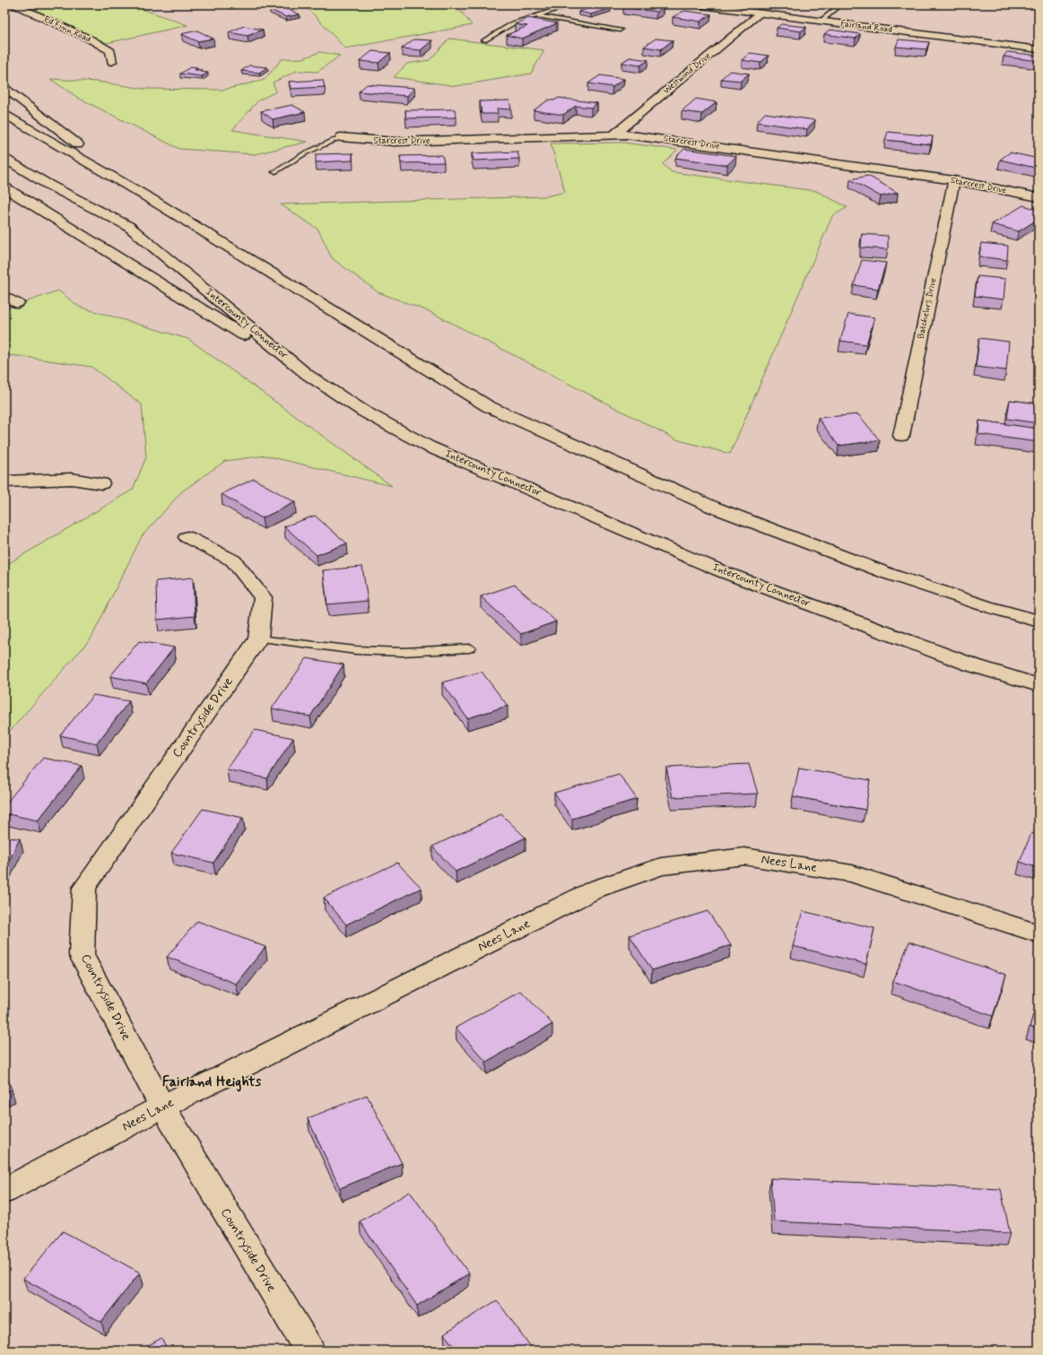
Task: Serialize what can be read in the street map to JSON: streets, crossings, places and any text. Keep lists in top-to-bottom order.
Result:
{
  "streets": {
    "main road": [
      "Fairland Road",
      "Ed Finn Road",
      "Westwind Drive",
      "Starcrest Drive",
      "Batchelors Drive",
      "Intercounty Connector",
      "Countryside Drive",
      "Nees Lane"
    ]
  },
  "crossings": [
    ["Fairland Road", "Westwind Drive"],
    ["Westwind Drive", "Starcrest Drive"],
    ["Starcrest Drive", "Batchelors Drive"],
    ["Countryside Drive", "Nees Lane"]
  ],
  "districts": ["Fairland Heights"]
}
